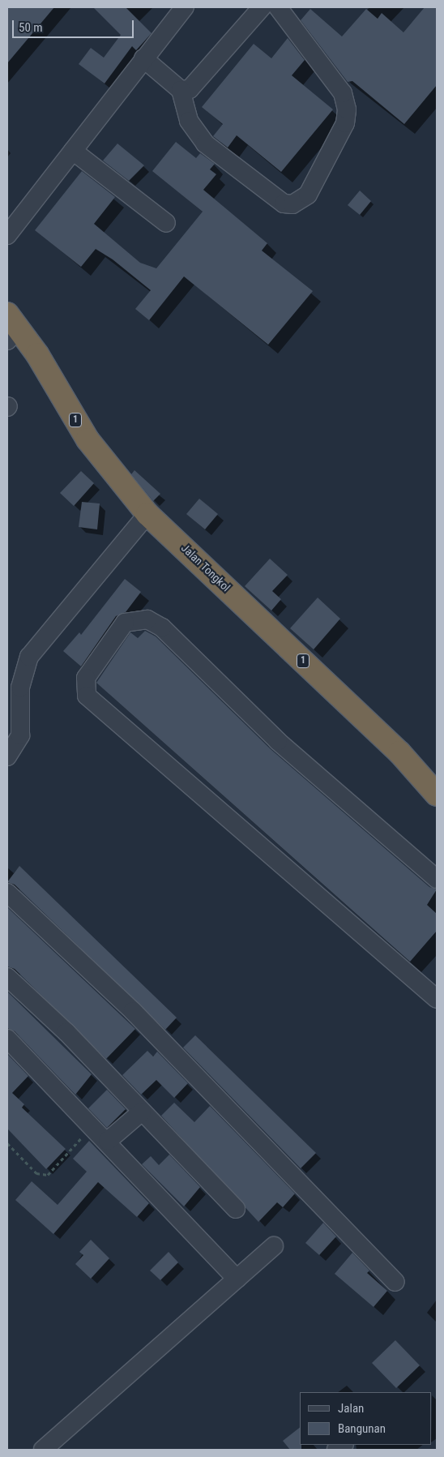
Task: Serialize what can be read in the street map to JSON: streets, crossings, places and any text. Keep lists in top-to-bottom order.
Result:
{
  "streets": {
    "highway": ["1", "Jalan Tongkol"]
  },
  "legend": ["Jalan", "Bangunan"],
  "scale_bar": "50 m"
}
